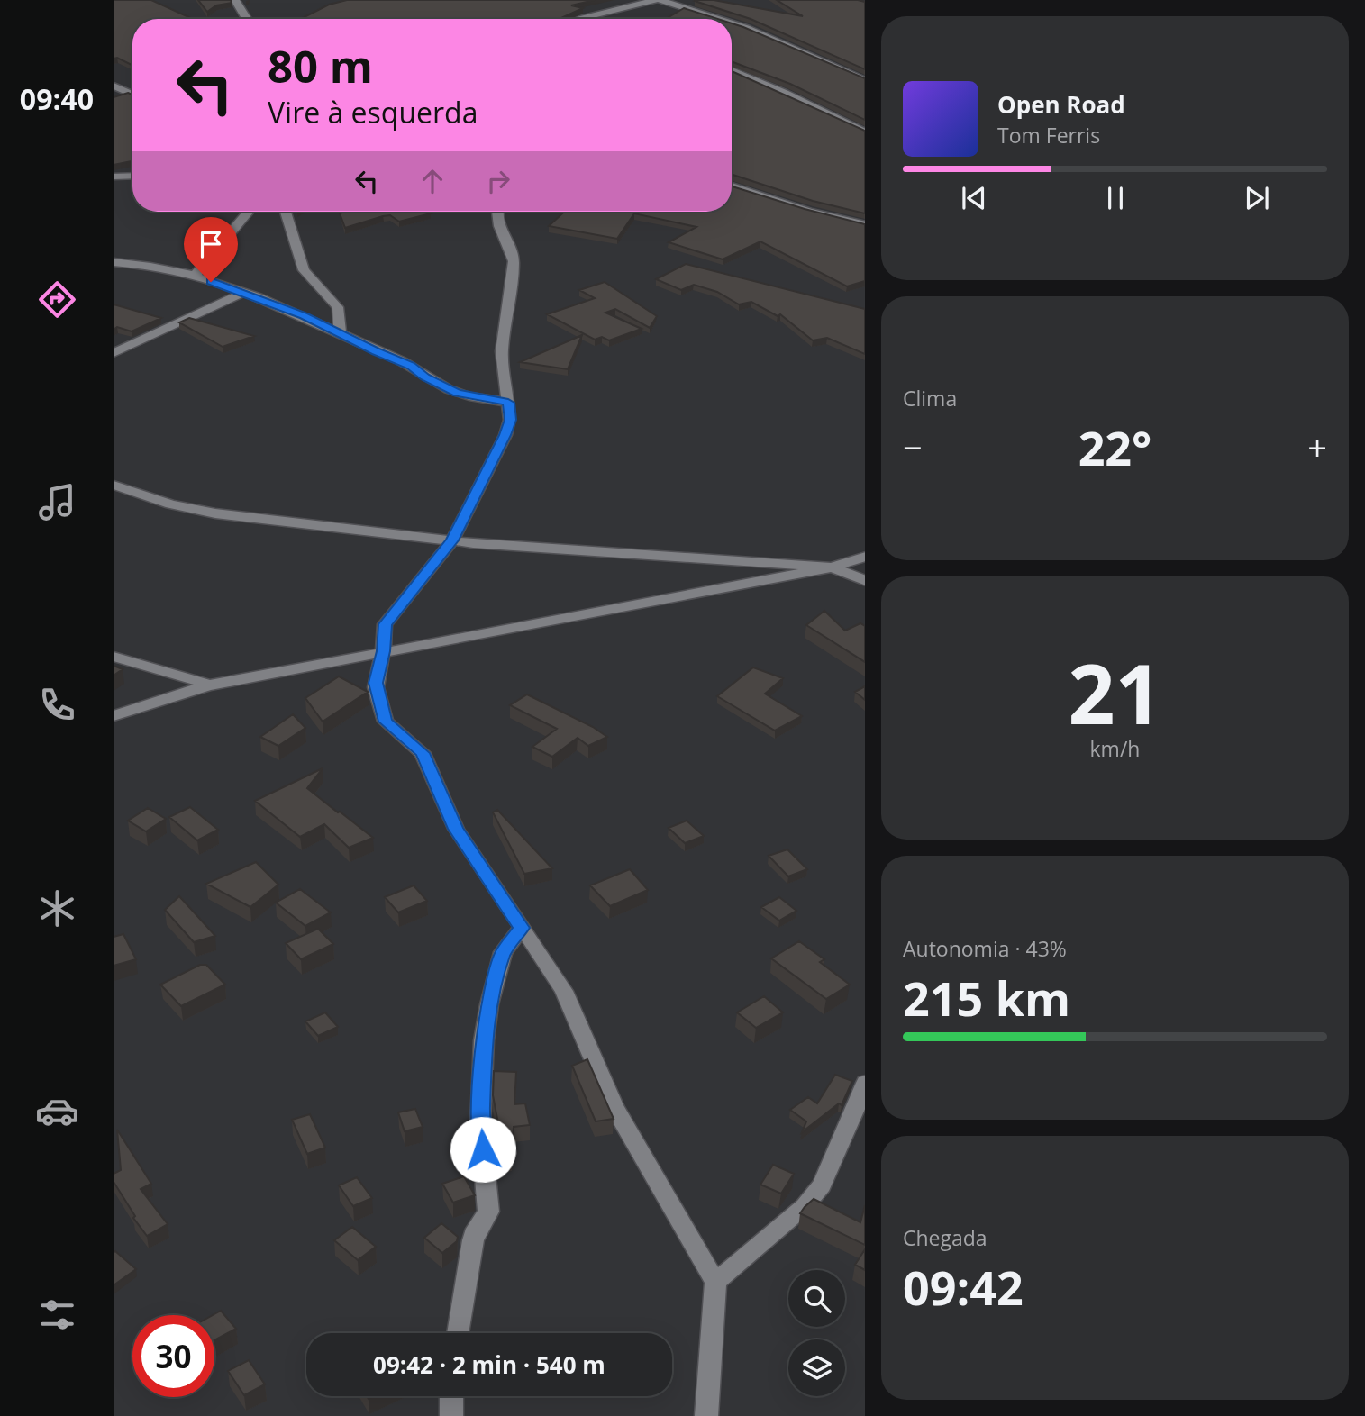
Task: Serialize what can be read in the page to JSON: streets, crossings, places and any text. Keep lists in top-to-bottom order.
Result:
{
  "page": {
    "tabs": "09:40",
    "turn": ["80 m", "Vire à esquerda"],
    "song": ["Open Road", "Tom Ferris"],
    "tile": [
      "Clima",
      ["21", "km/h"],
      ["Autonomia · 43%", "215 km"],
      ["Chegada", "09:42"]
    ],
    "heat": ["−", "22°", "+"],
    "limit": "30",
    "trip": "09:42 · 2 min · 540 m"
  }
}
